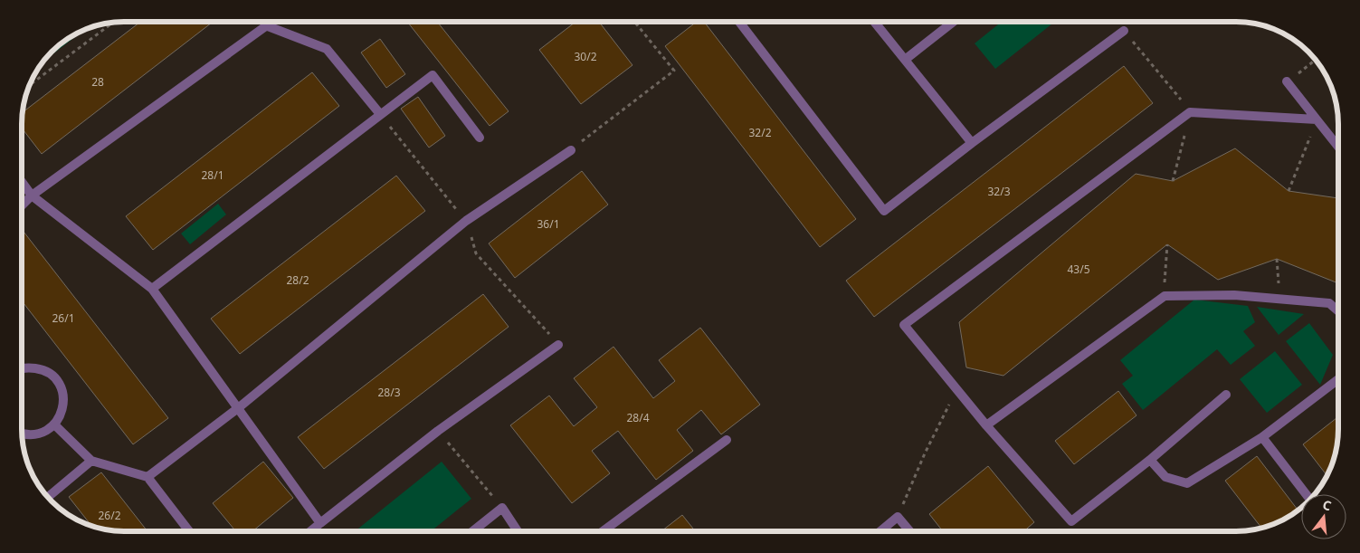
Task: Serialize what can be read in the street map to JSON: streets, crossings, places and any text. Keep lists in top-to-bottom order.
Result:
{
  "house_numbers": [
    "30/2",
    "28",
    "32/2",
    "28/1",
    "32/3",
    "36/1",
    "43/5",
    "28/2",
    "26/1",
    "28/3",
    "28/4",
    "26/2"
  ],
  "north": "top"
}
